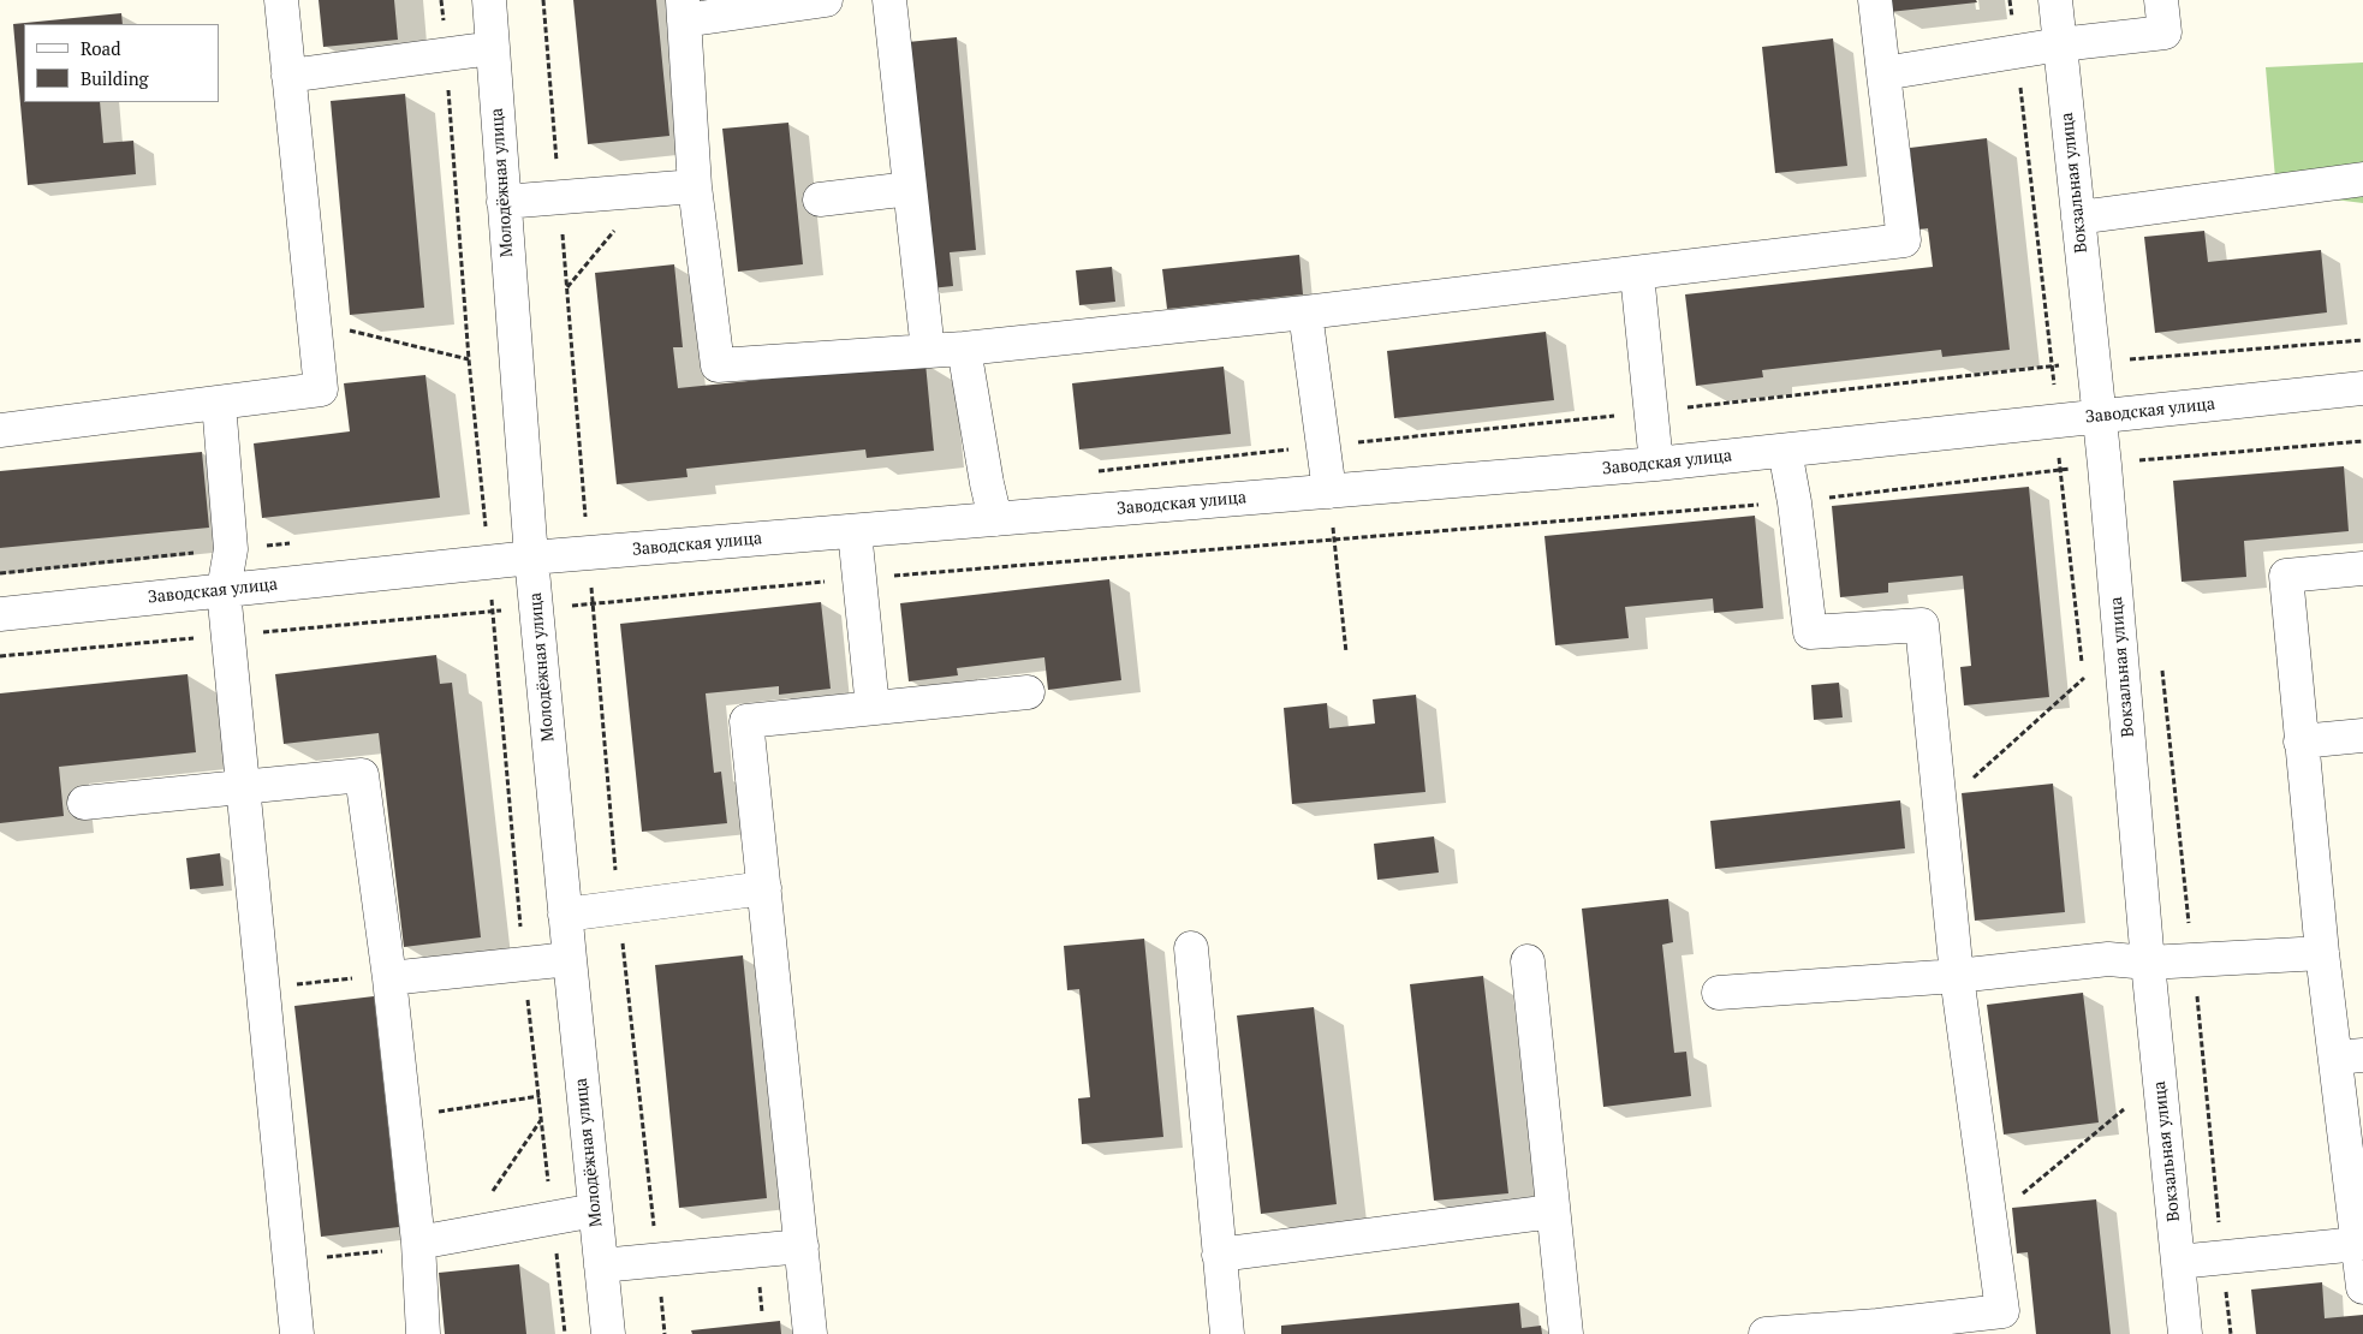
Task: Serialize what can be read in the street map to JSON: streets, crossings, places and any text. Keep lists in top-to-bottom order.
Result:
{
  "streets": {
    "street": ["Молодёжная улица", "Вокзальная улица", "Заводская улица"]
  },
  "crossings": [
    ["Молодёжная улица", "Заводская улица"],
    ["Вокзальная улица", "Заводская улица"]
  ],
  "legend": ["Road", "Building"]
}
